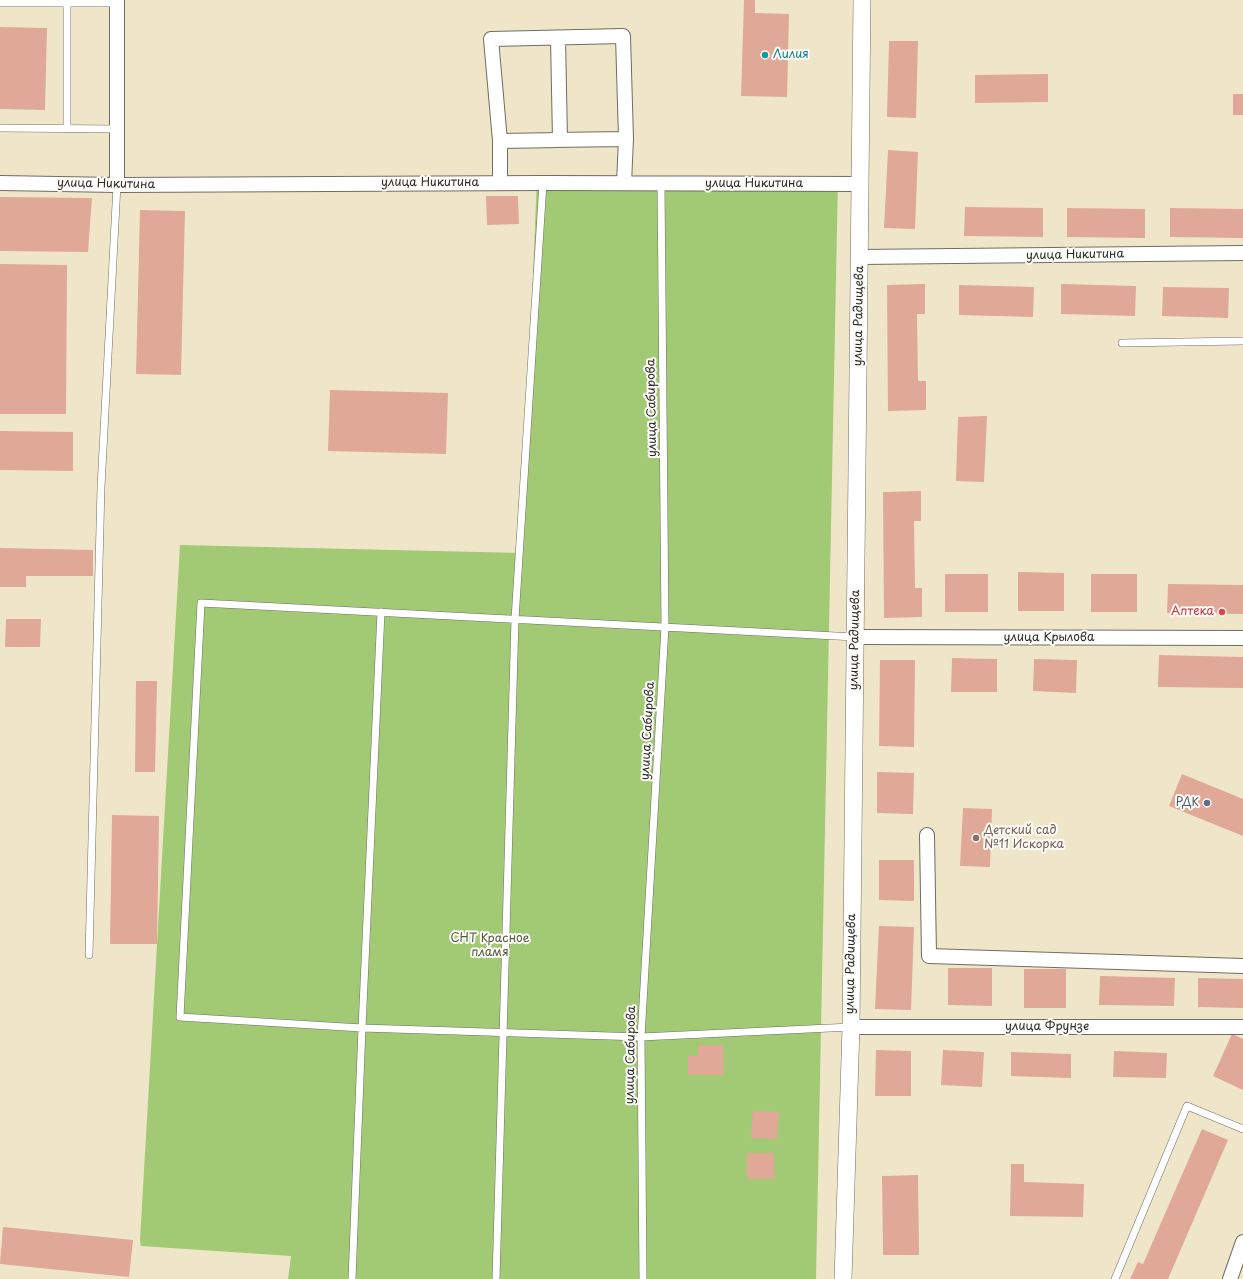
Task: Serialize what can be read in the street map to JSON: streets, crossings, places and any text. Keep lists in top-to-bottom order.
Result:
{
  "streets": {
    "street": [
      "улица Никитина",
      "улица Радищева",
      "улица Крылова",
      "улица Фрунзе"
    ],
    "lane": ["улица Сабирова"]
  },
  "crossings": [
    ["улица Никитина", "улица Радищева"],
    ["улица Никитина", "улица Сабирова"],
    ["улица Радищева", "улица Крылова"],
    ["улица Радищева", "улица Фрунзе"]
  ],
  "parks": ["СНТ Красное пламя"],
  "places": [
    "Лилия",
    "Аптека",
    "РДК",
    "Детский сад №11 Искорка"
  ]
}
